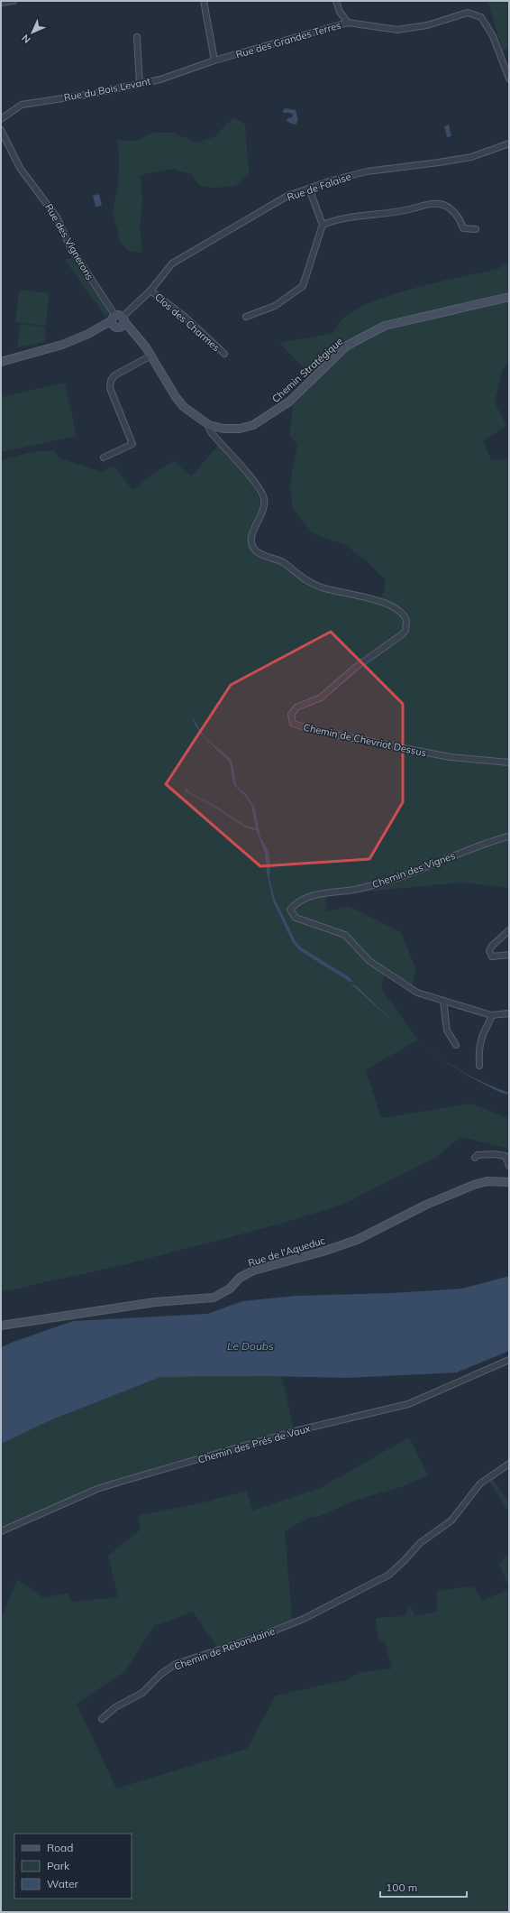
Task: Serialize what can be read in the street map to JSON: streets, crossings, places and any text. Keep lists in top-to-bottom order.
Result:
{
  "streets": {
    "street": [
      "Rue des Grandes Terres",
      "Rue du Bois Levant",
      "Rue de Falaise",
      "Rue des Vignerons",
      "Clos des Charmes",
      "Chemin Stratégique",
      "Chemin de Chevriot Dessus",
      "Chemin des Vignes",
      "Rue de l'Aqueduc",
      "Chemin des Prés de Vaux",
      "Chemin de Rebondaine"
    ]
  },
  "crossings": [
    ["Rue des Grandes Terres", "Rue du Bois Levant"],
    ["Rue de Falaise", "Rue des Vignerons"],
    ["Rue de Falaise", "Clos des Charmes"],
    ["Rue de Falaise", "Chemin Stratégique"],
    ["Rue des Vignerons", "Chemin Stratégique"],
    ["Chemin Stratégique", "Chemin de Chevriot Dessus"]
  ],
  "water": ["Le Doubs"],
  "legend": ["Road", "Park", "Water"],
  "scale_bar": "100 m",
  "north": "bottom left"
}
